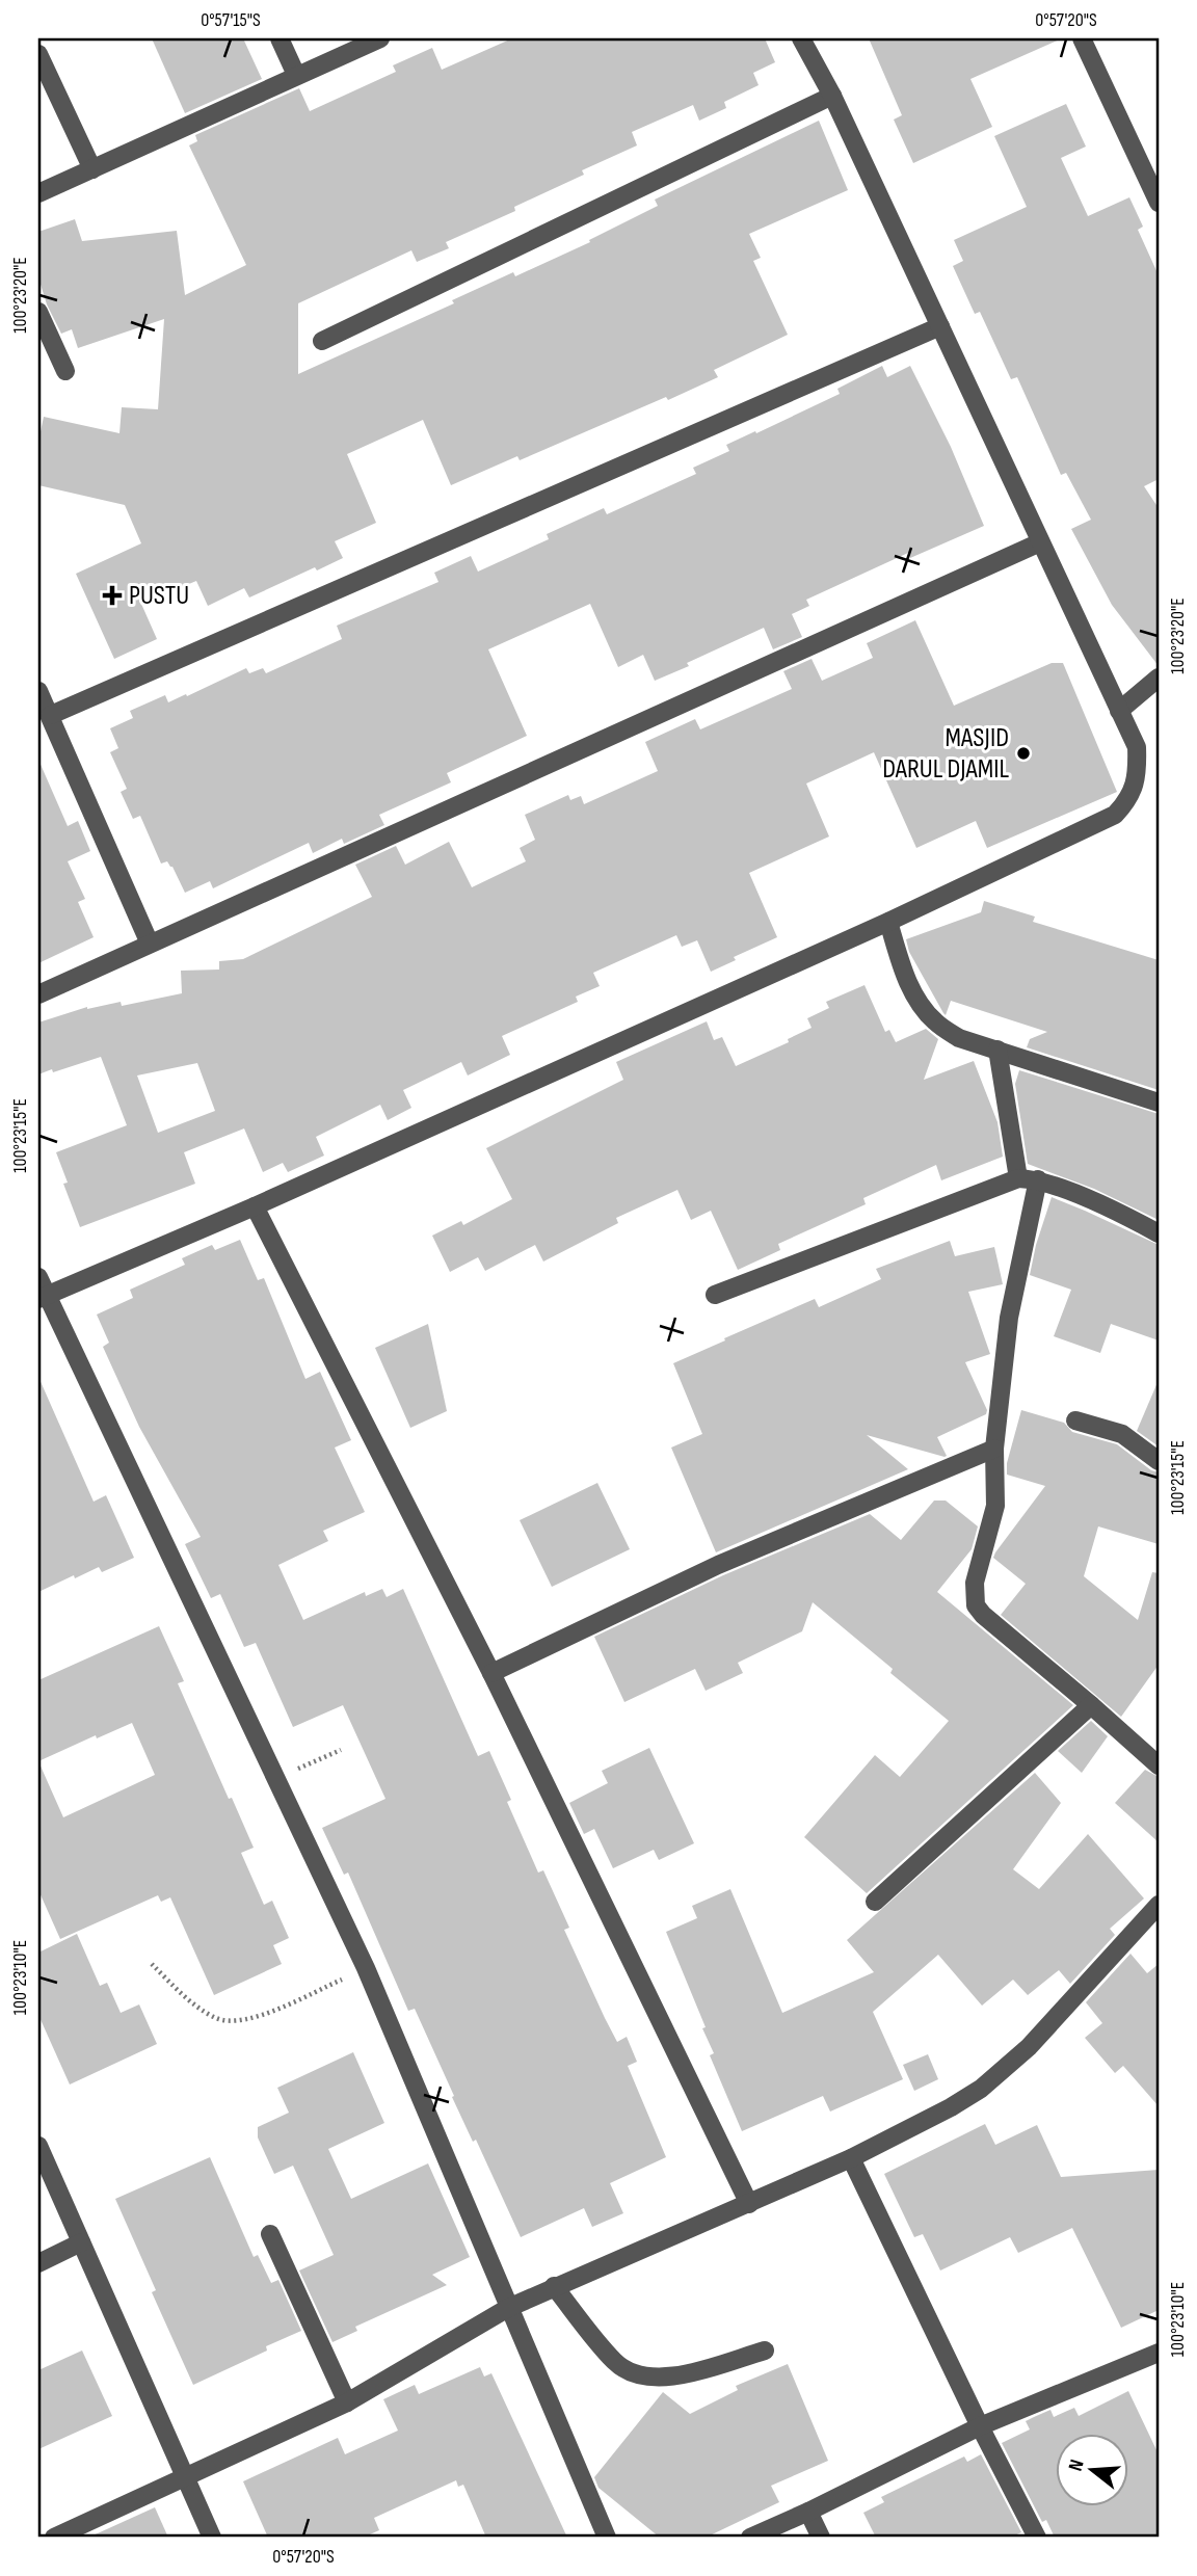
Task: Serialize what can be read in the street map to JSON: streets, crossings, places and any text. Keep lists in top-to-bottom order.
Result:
{
  "places": {
    "health": ["PUSTU"],
    "other": ["MASJID DARUL DJAMIL"]
  },
  "north": "left",
  "coordinates": [
    "0°57'15\"S",
    "0°57'20\"S",
    "100°23'20\"E",
    "100°23'15\"E",
    "100°23'10\"E"
  ]
}
